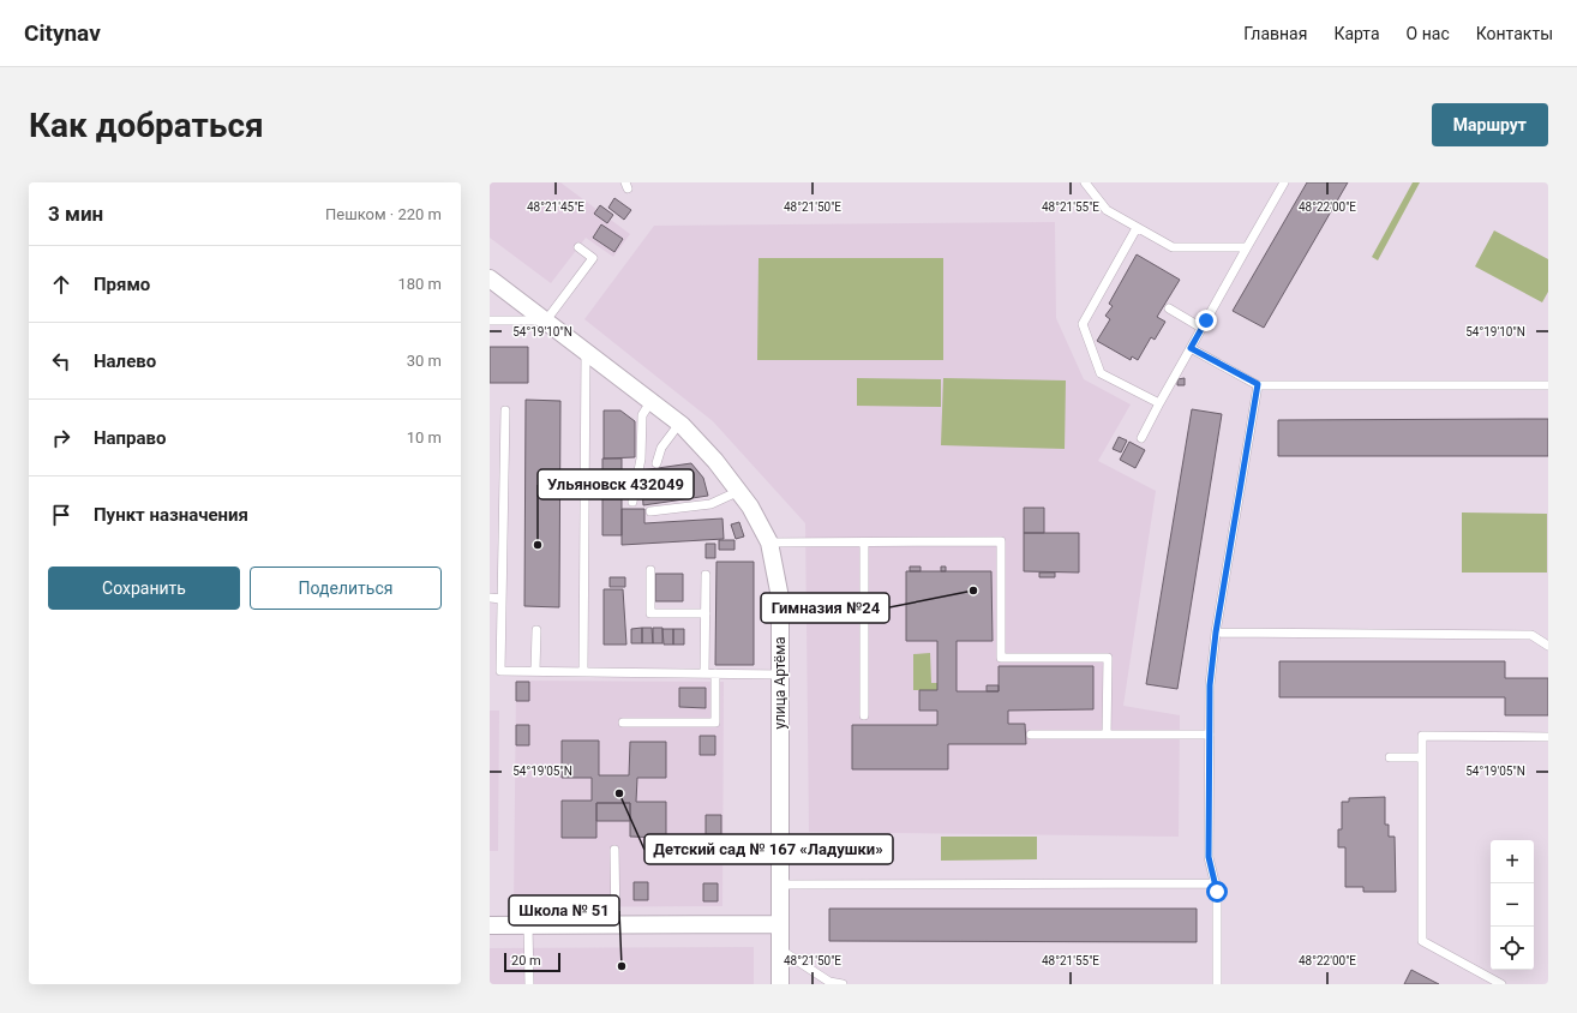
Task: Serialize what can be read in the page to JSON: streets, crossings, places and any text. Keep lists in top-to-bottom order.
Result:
{
  "streets": {
    "street": ["улица Артёма"]
  },
  "places": [
    "Ульяновск 432049",
    "Гимназия №24",
    "Детский сад № 167 «Ладушки»",
    "Школа № 51"
  ],
  "scale_bar": "20 m",
  "page": {
    "header": "Citynav",
    "nav": [
      "Главная",
      "Карта",
      "О нас",
      "Контакты"
    ],
    "buttons": [
      "Маршрут",
      ["Сохранить", "Поделиться"]
    ],
    "title": "Как добраться",
    "heading": ["3 мин", "Пешком · 220 m"],
    "list": [
      ["Прямо", "180 m"],
      ["Налево", "30 m"],
      ["Направо", "10 m"],
      "Пункт назначения"
    ],
    "map_buttons": ["+", "−"],
    "scale": "20 m"
  },
  "coordinates": [
    "48°21'45\"E",
    "48°21'50\"E",
    "48°21'55\"E",
    "48°22'00\"E",
    "54°19'10\"N",
    "54°19'05\"N"
  ]
}
